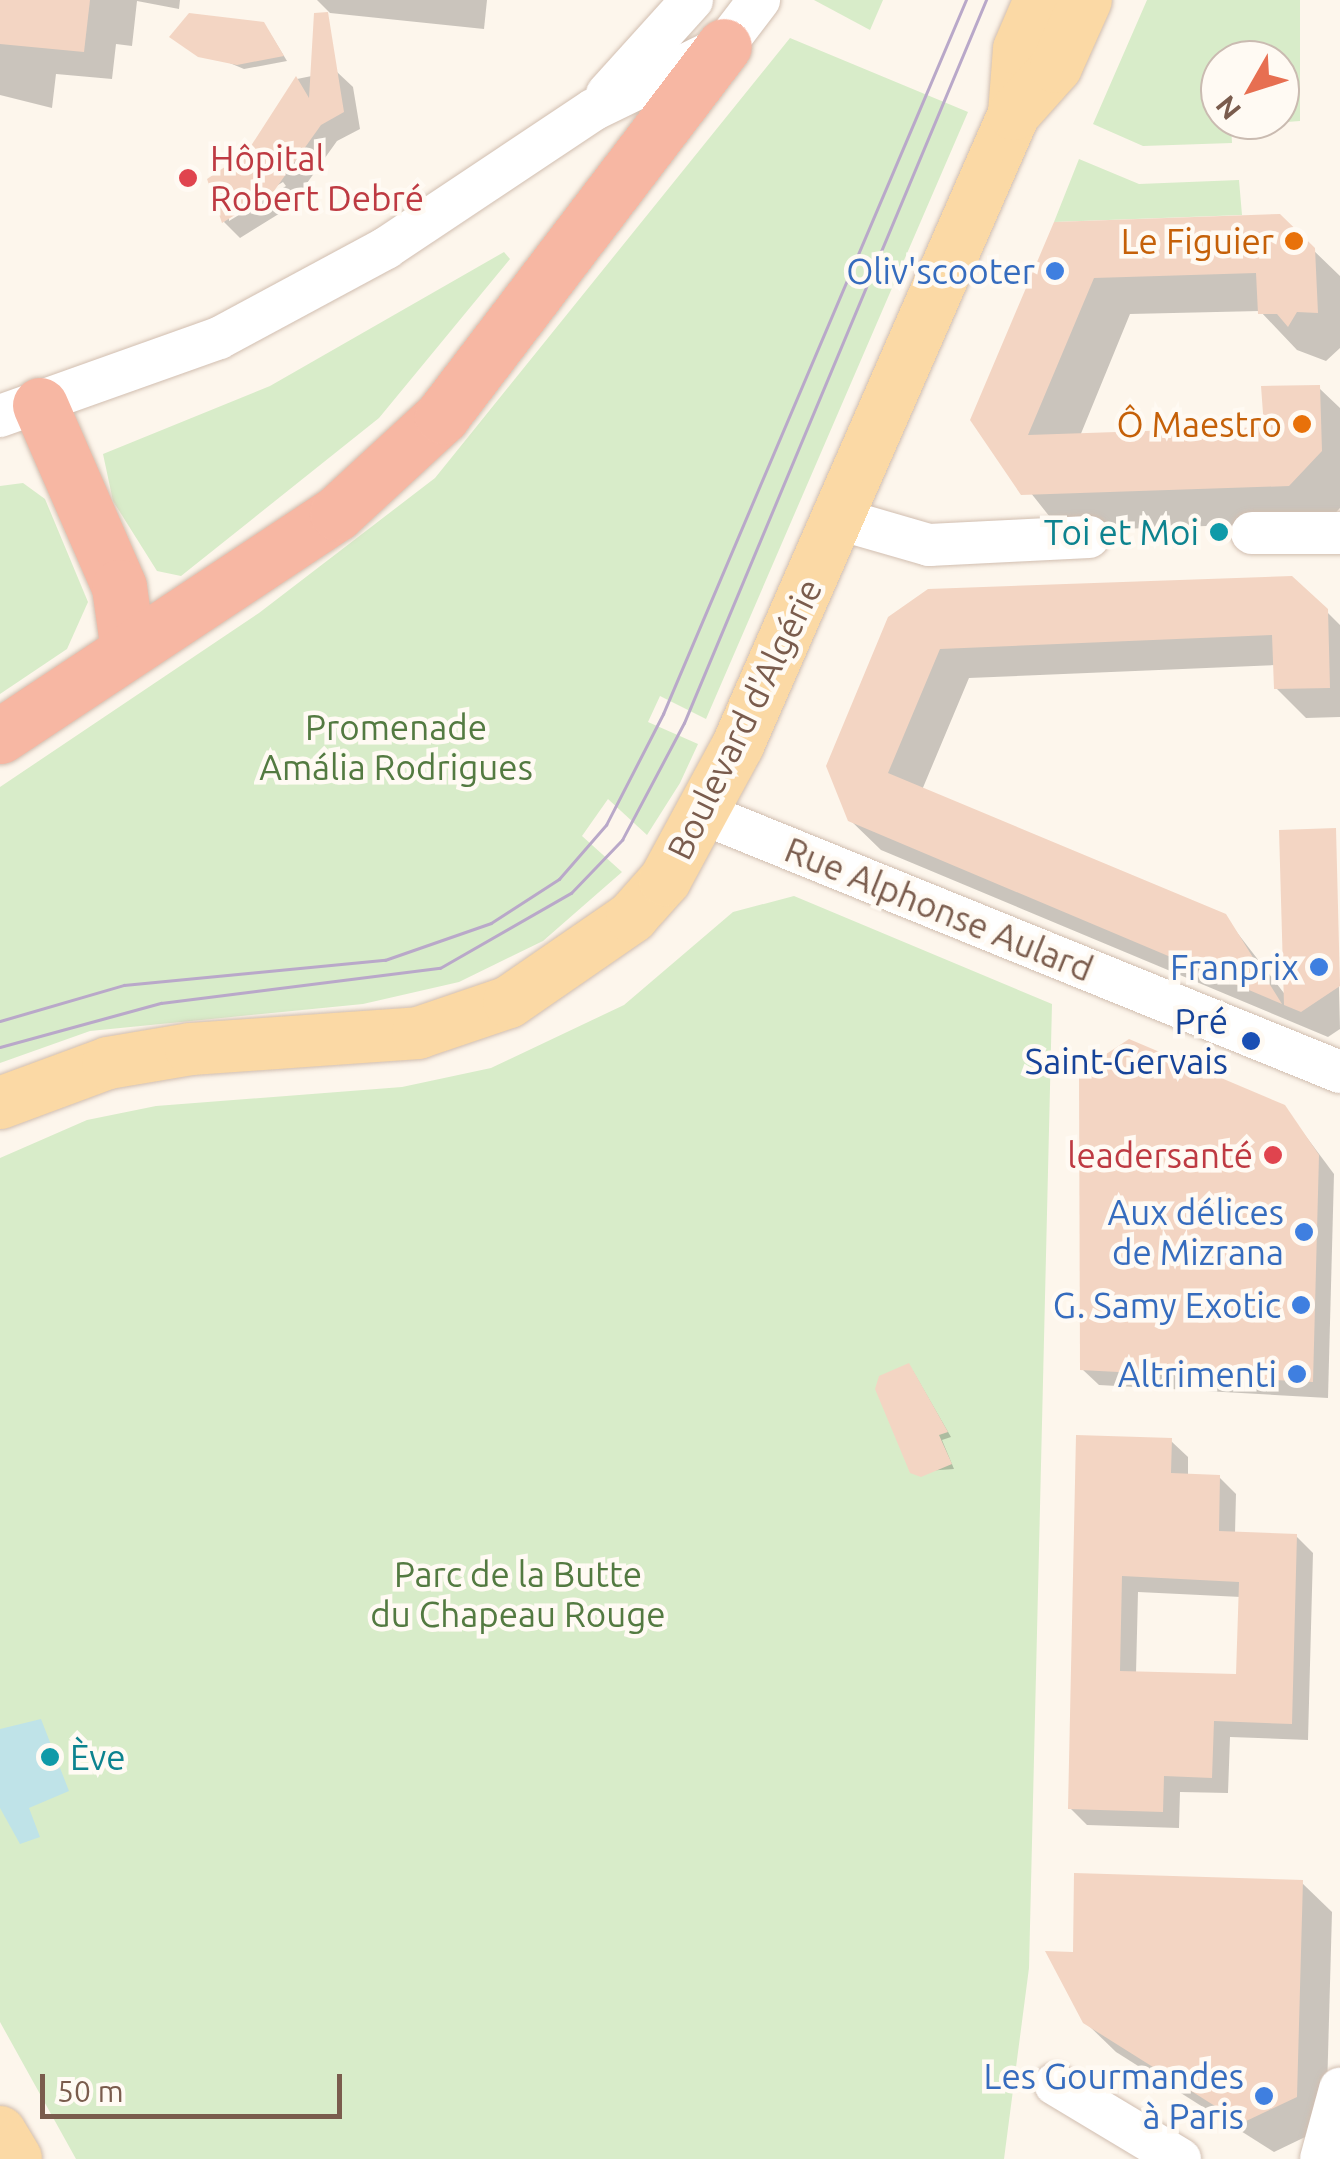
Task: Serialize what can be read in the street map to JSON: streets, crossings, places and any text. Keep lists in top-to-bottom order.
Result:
{
  "streets": {
    "main road": ["Boulevard d'Algérie"],
    "street": ["Rue Alphonse Aulard"]
  },
  "crossings": [
    ["Boulevard d'Algérie", "Rue Alphonse Aulard"]
  ],
  "parks": ["Promenade Amália Rodrigues", "Parc de la Butte du Chapeau Rouge"],
  "places": [
    "Hôpital Robert Debré",
    "Le Figuier",
    "Oliv'scooter",
    "Ô Maestro",
    "Toi et Moi",
    "Franprix",
    "Pré Saint-Gervais",
    "leadersanté",
    "Aux délices de Mizrana",
    "G. Samy Exotic",
    "Altrimenti",
    "Ève",
    "Les Gourmandes à Paris"
  ],
  "scale_bar": "50 m",
  "north": "bottom left"
}
